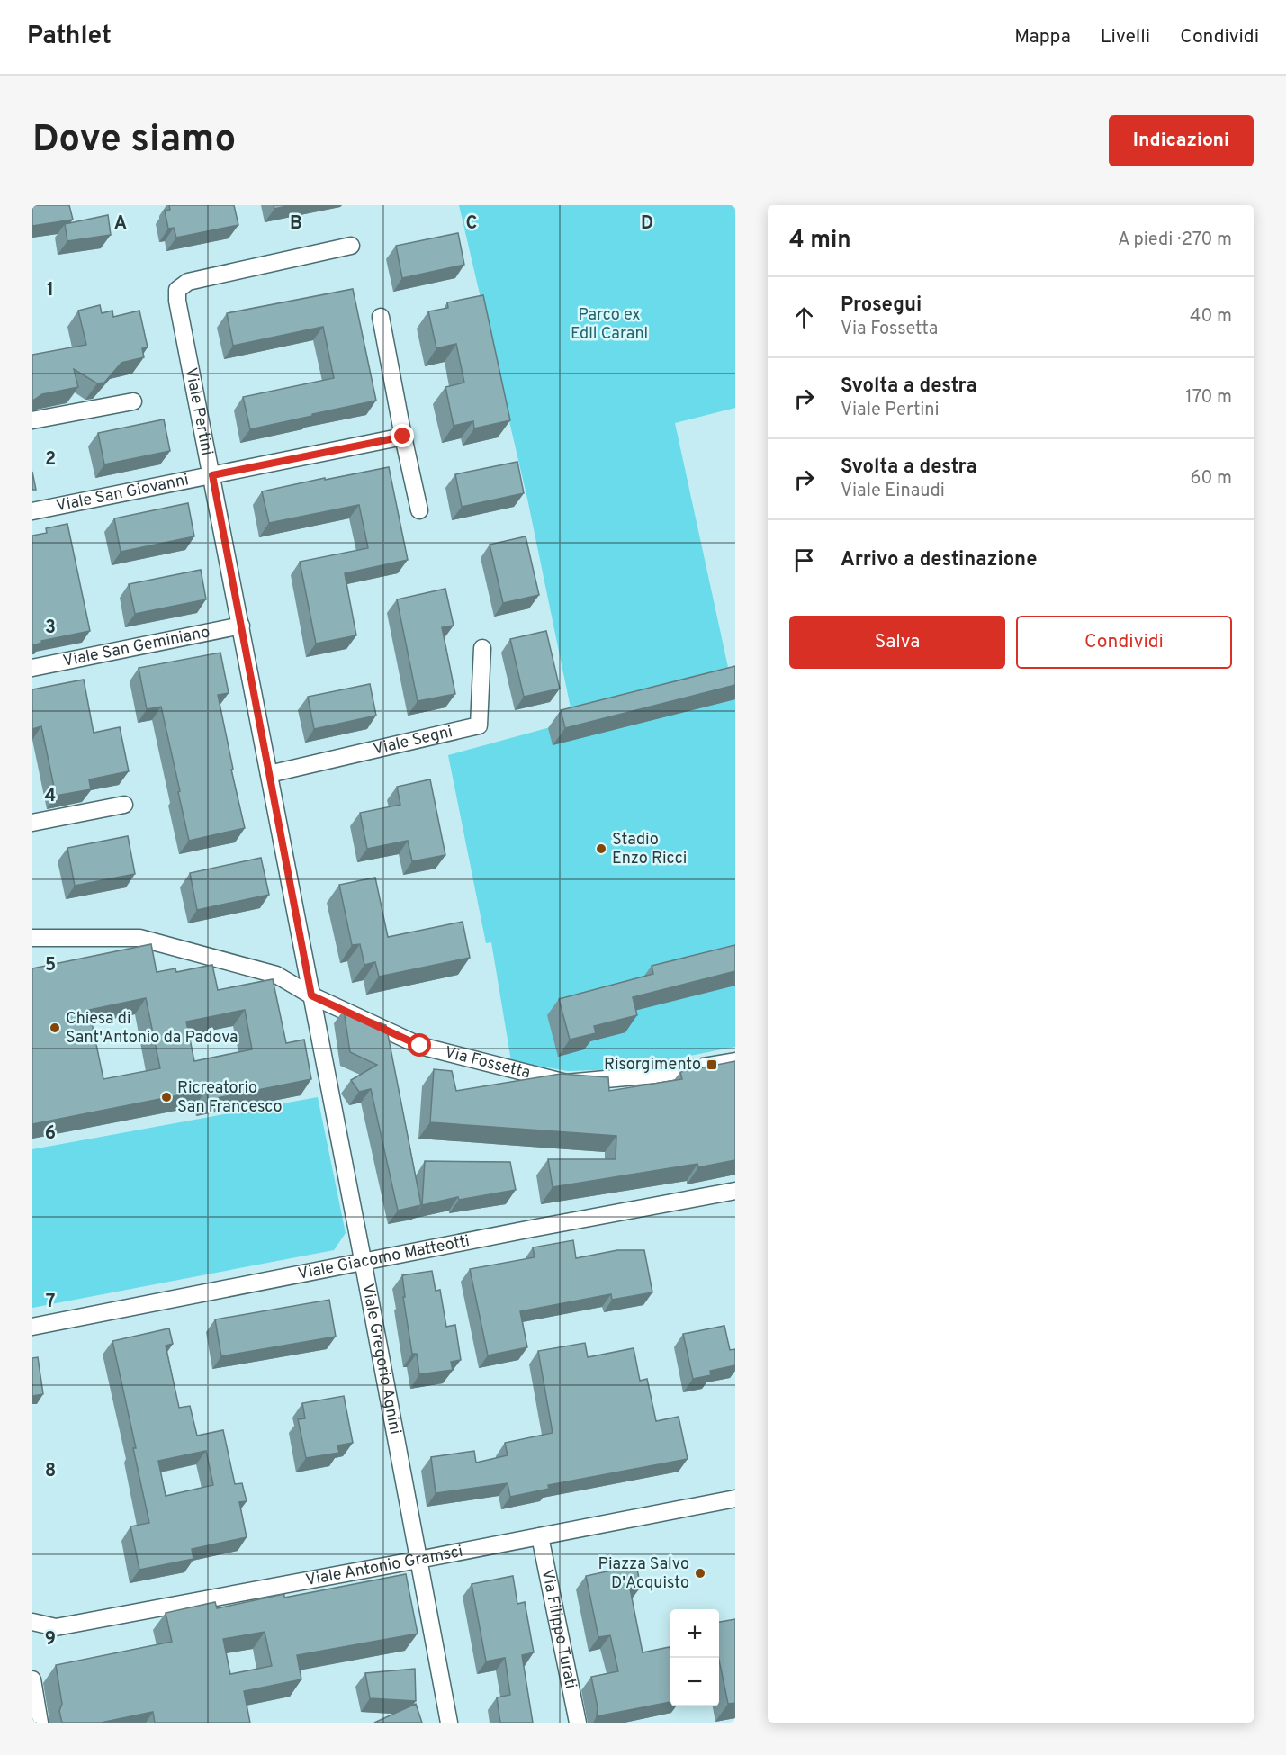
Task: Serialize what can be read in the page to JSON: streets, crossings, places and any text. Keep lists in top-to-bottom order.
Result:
{
  "streets": {
    "street": [
      "Viale Pertini",
      "Viale San Giovanni",
      "Viale San Geminiano",
      "Viale Segni",
      "Via Fossetta",
      "Viale Giacomo Matteotti",
      "Viale Gregorio Agnini",
      "Viale Antonio Gramsci",
      "Via Filippo Turati"
    ]
  },
  "crossings": [
    ["Viale Pertini", "Viale San Giovanni"],
    ["Viale Pertini", "Viale San Geminiano"],
    ["Viale Pertini", "Viale Segni"],
    ["Viale Pertini", "Via Fossetta"],
    ["Viale Pertini", "Viale Gregorio Agnini"],
    ["Via Fossetta", "Viale Gregorio Agnini"],
    ["Viale Giacomo Matteotti", "Viale Gregorio Agnini"],
    ["Viale Gregorio Agnini", "Viale Antonio Gramsci"],
    ["Viale Antonio Gramsci", "Via Filippo Turati"]
  ],
  "parks": ["Parco ex Edil Carani"],
  "places": {
    "other": [
      "Stadio Enzo Ricci",
      "Chiesa di Sant'Antonio da Padova",
      "Ricreatorio San Francesco",
      "Piazza Salvo D'Acquisto"
    ],
    "transit": ["Risorgimento"]
  },
  "page": {
    "header": "Pathlet",
    "nav": ["Mappa", "Livelli", "Condividi"],
    "buttons": [
      "Indicazioni",
      ["Salva", "Condividi"]
    ],
    "title": "Dove siamo",
    "heading": ["4 min", "A piedi · 270 m"],
    "list": [
      ["Prosegui", "Via Fossetta", "40 m"],
      ["Svolta a destra", "Viale Pertini", "170 m"],
      ["Svolta a destra", "Viale Einaudi", "60 m"],
      "Arrivo a destinazione"
    ],
    "map_buttons": ["+", "−"]
  },
  "grid": {
    "columns": [
      "A",
      "B",
      "C",
      "D"
    ],
    "rows": [
      "1",
      "2",
      "3",
      "4",
      "5",
      "6",
      "7",
      "8",
      "9"
    ]
  }
}
